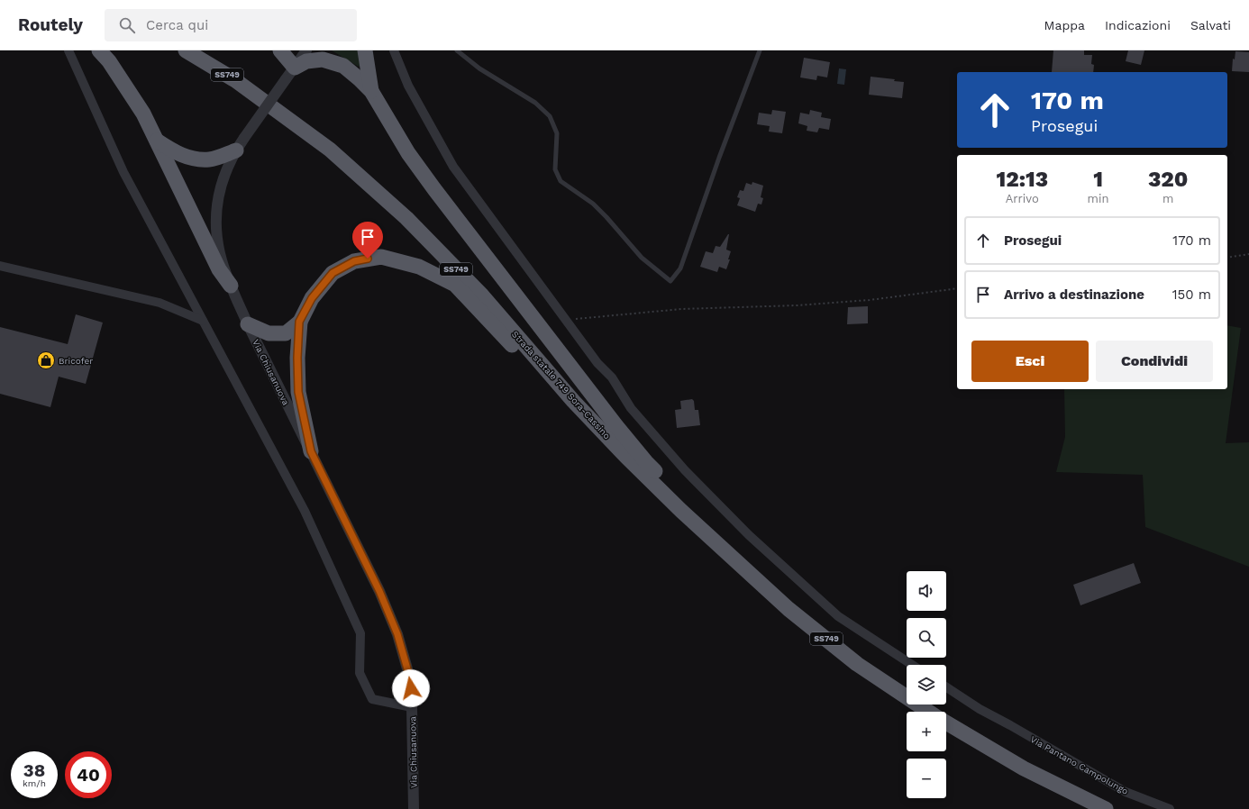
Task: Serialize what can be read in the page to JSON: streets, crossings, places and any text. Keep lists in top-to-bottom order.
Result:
{
  "streets": {
    "highway": ["SS749", "Strada statale 749 Sora-Cassino"],
    "street": ["Via Chiusanuova", "Via Pantano Campolungo"]
  },
  "places": {
    "shop": ["Bricofer"]
  },
  "page": {
    "header": "Routely",
    "search": "Cerca qui",
    "nav": ["Mappa", "Indicazioni", "Salvati"],
    "turn": ["170 m", "Prosegui"],
    "eta": [
      "12:13",
      "Arrivo",
      "1",
      "min",
      "320",
      "m"
    ],
    "list": [
      {
        "name": "Prosegui",
        "value": "170 m"
      },
      {
        "name": "Arrivo a destinazione",
        "value": "150 m"
      }
    ],
    "buttons": ["Esci", "Condividi"],
    "map_buttons": ["+", "−"],
    "speed": "38 km/h",
    "limit": "40"
  }
}
